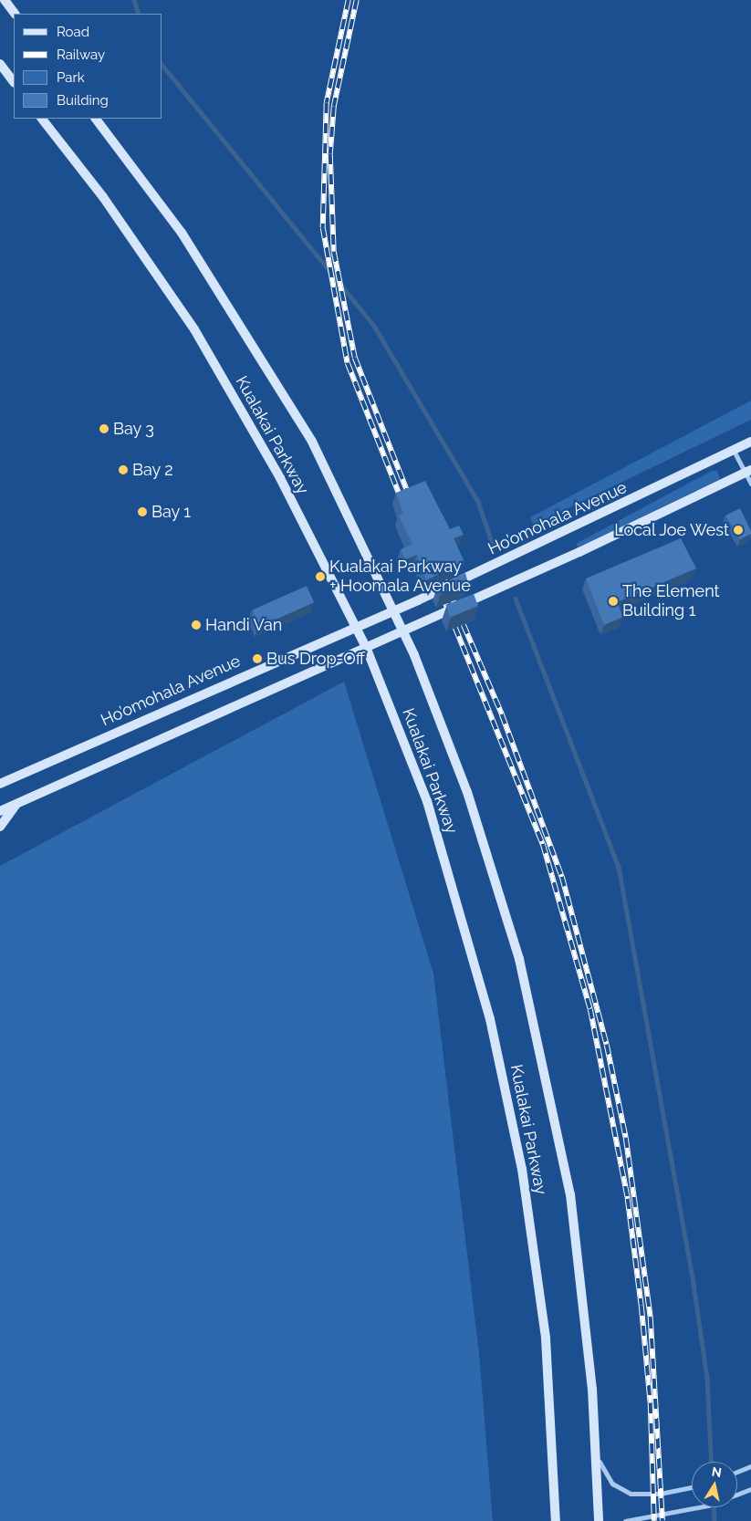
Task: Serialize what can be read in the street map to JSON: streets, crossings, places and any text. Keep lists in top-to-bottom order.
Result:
{
  "streets": {
    "main road": ["Kualakai Parkway", "Ho’omohala Avenue"]
  },
  "crossings": [
    ["Kualakai Parkway", "Ho’omohala Avenue"]
  ],
  "places": [
    "Bay 3",
    "Bay 2",
    "Bay 1",
    "Local Joe West",
    "Kualakai Parkway + Hoomala Avenue",
    "The Element Building 1",
    "Handi Van",
    "Bus Drop-Off"
  ],
  "legend": [
    "Road",
    "Railway",
    "Park",
    "Building"
  ],
  "north": "top"
}
